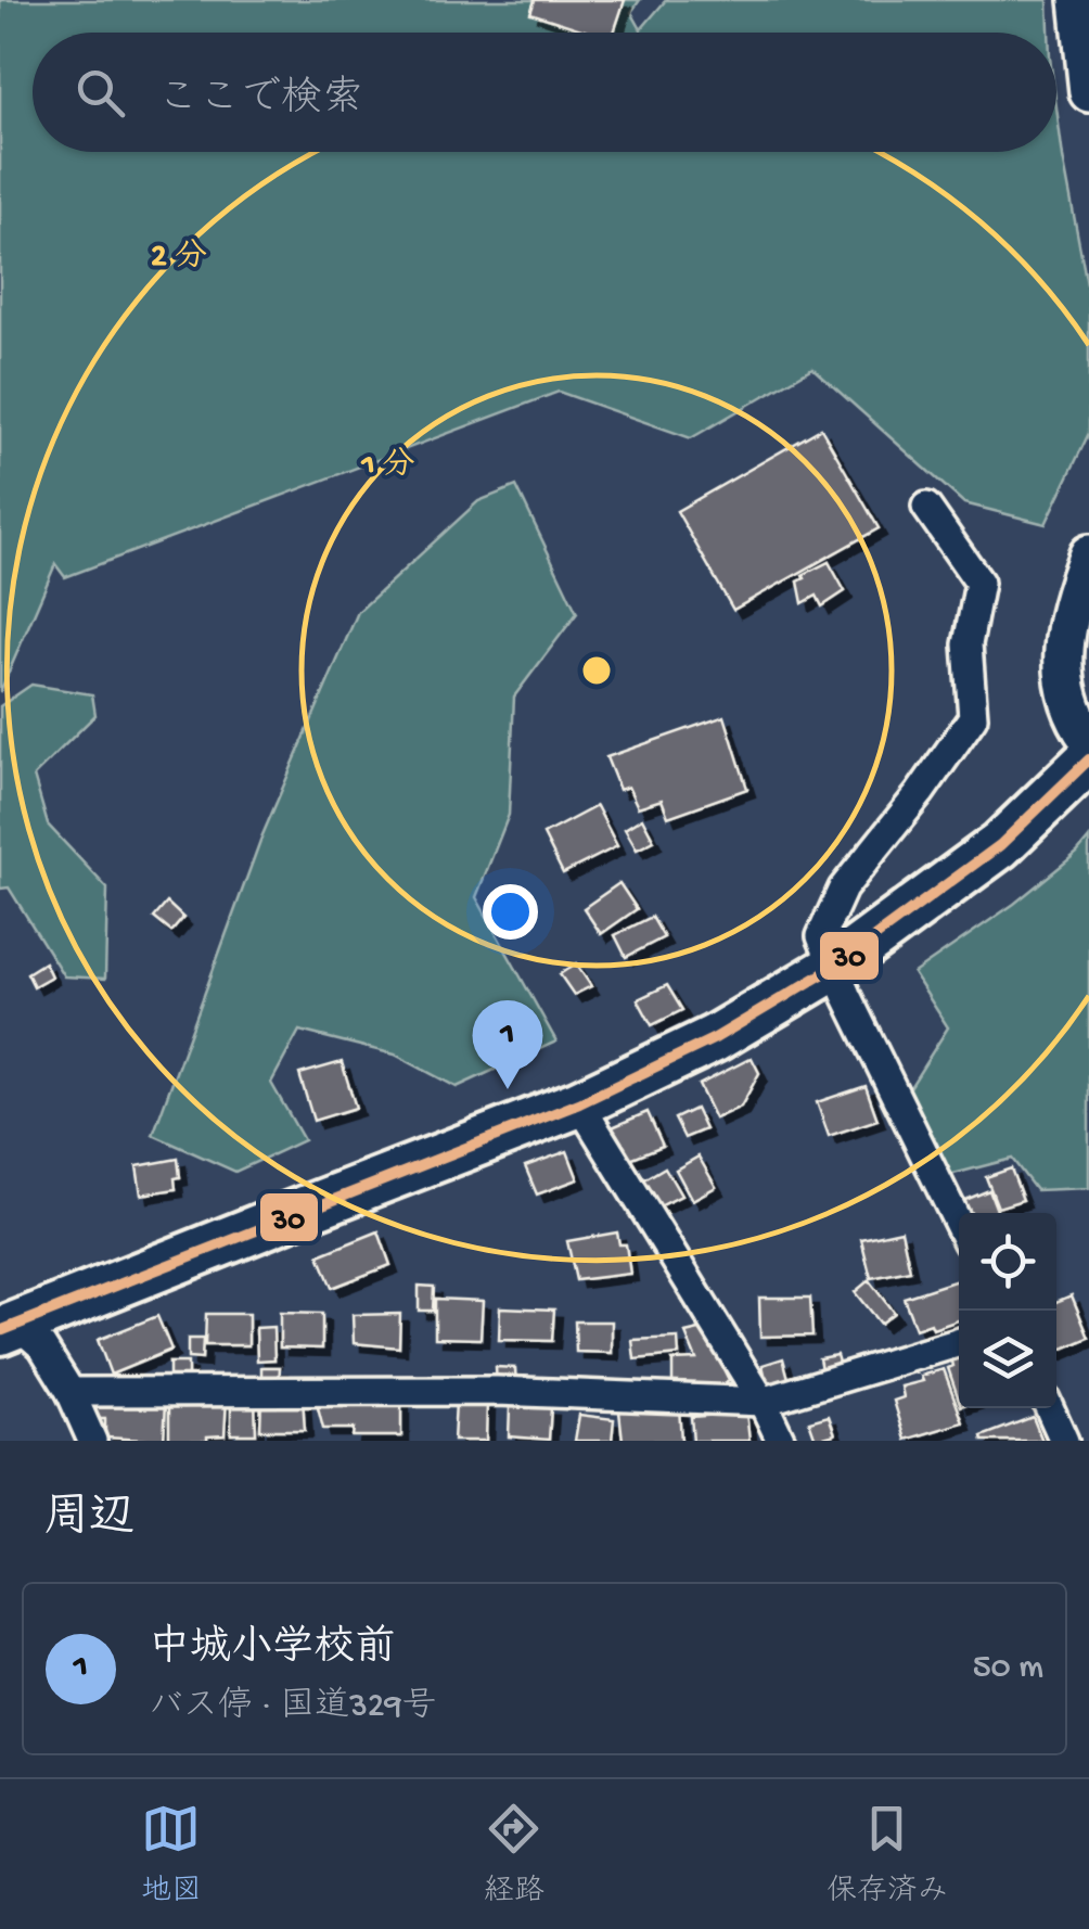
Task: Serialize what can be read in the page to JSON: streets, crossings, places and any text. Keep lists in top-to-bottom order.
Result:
{
  "lines": ["transit line 30"],
  "page": {
    "search": "ここで検索",
    "pins": "1",
    "heading": "周辺",
    "list": [
      {
        "mark": "1",
        "name": "中城小学校前",
        "note": "バス停 · 国道329号",
        "value": "50 m"
      }
    ],
    "nav": ["地図", "経路", "保存済み"]
  },
  "rings": ["2 分", "1 分"]
}
